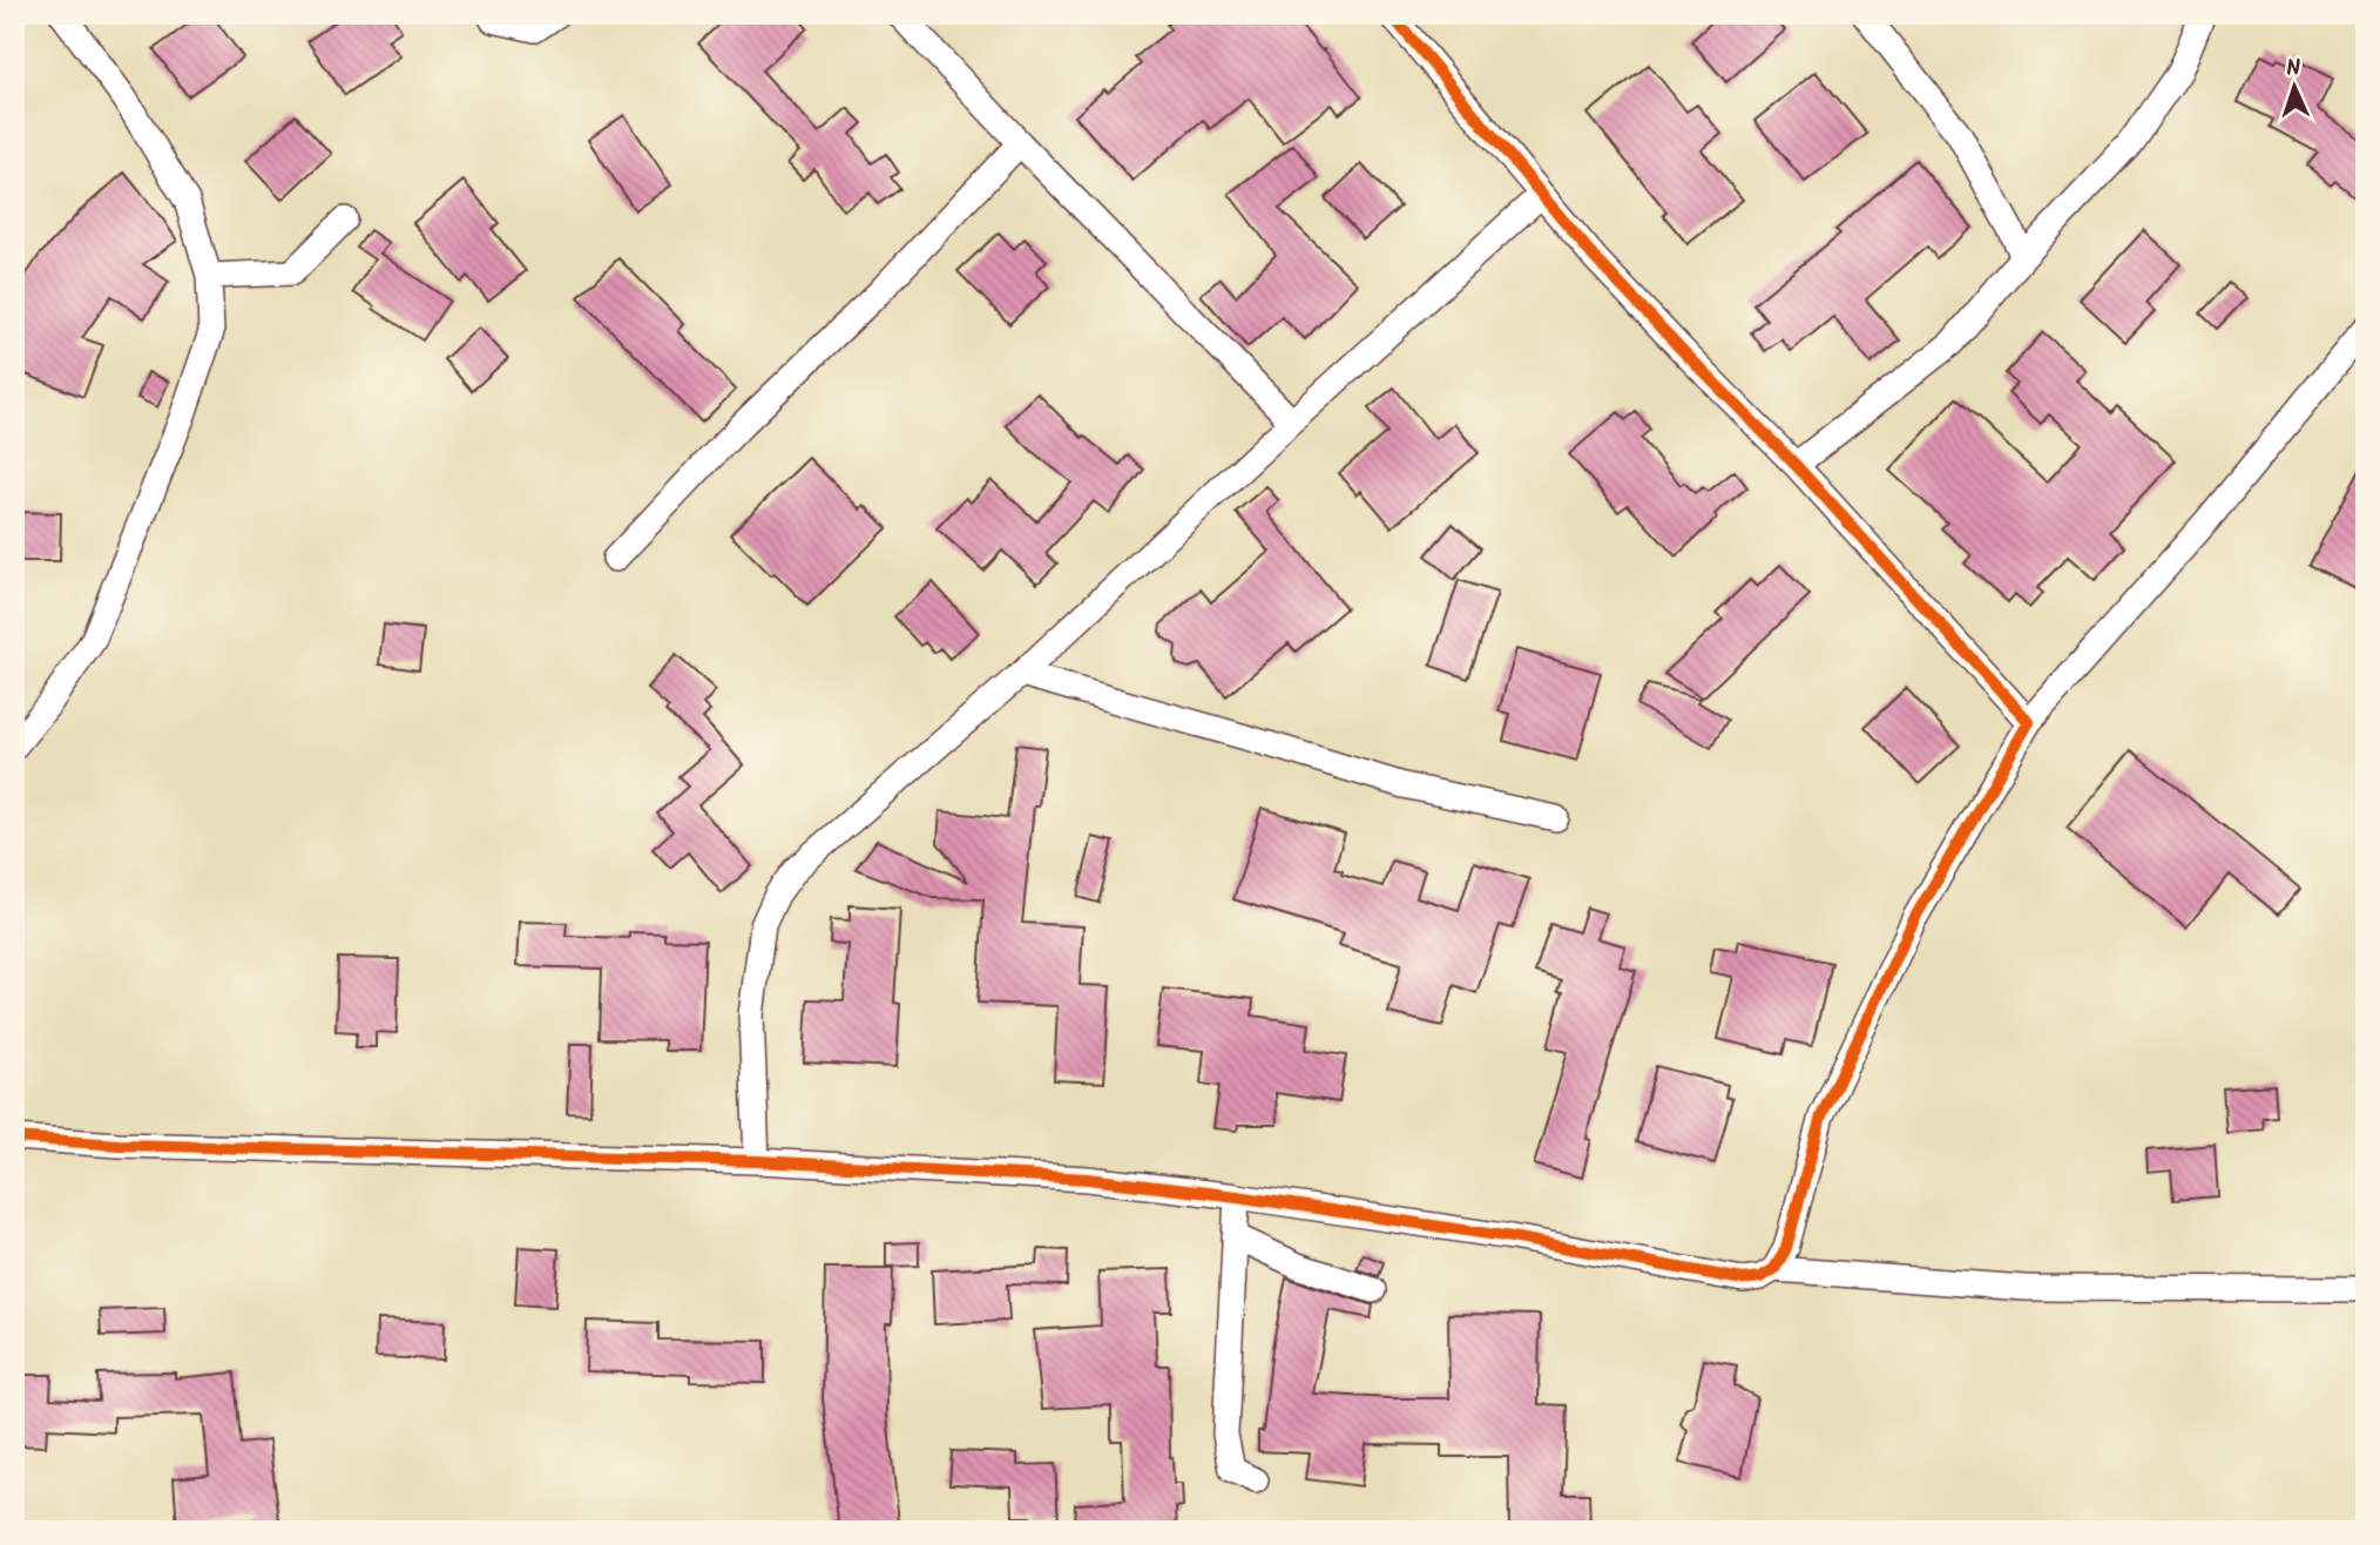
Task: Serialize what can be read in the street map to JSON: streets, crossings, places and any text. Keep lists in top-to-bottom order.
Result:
{
  "north": "top"
}
